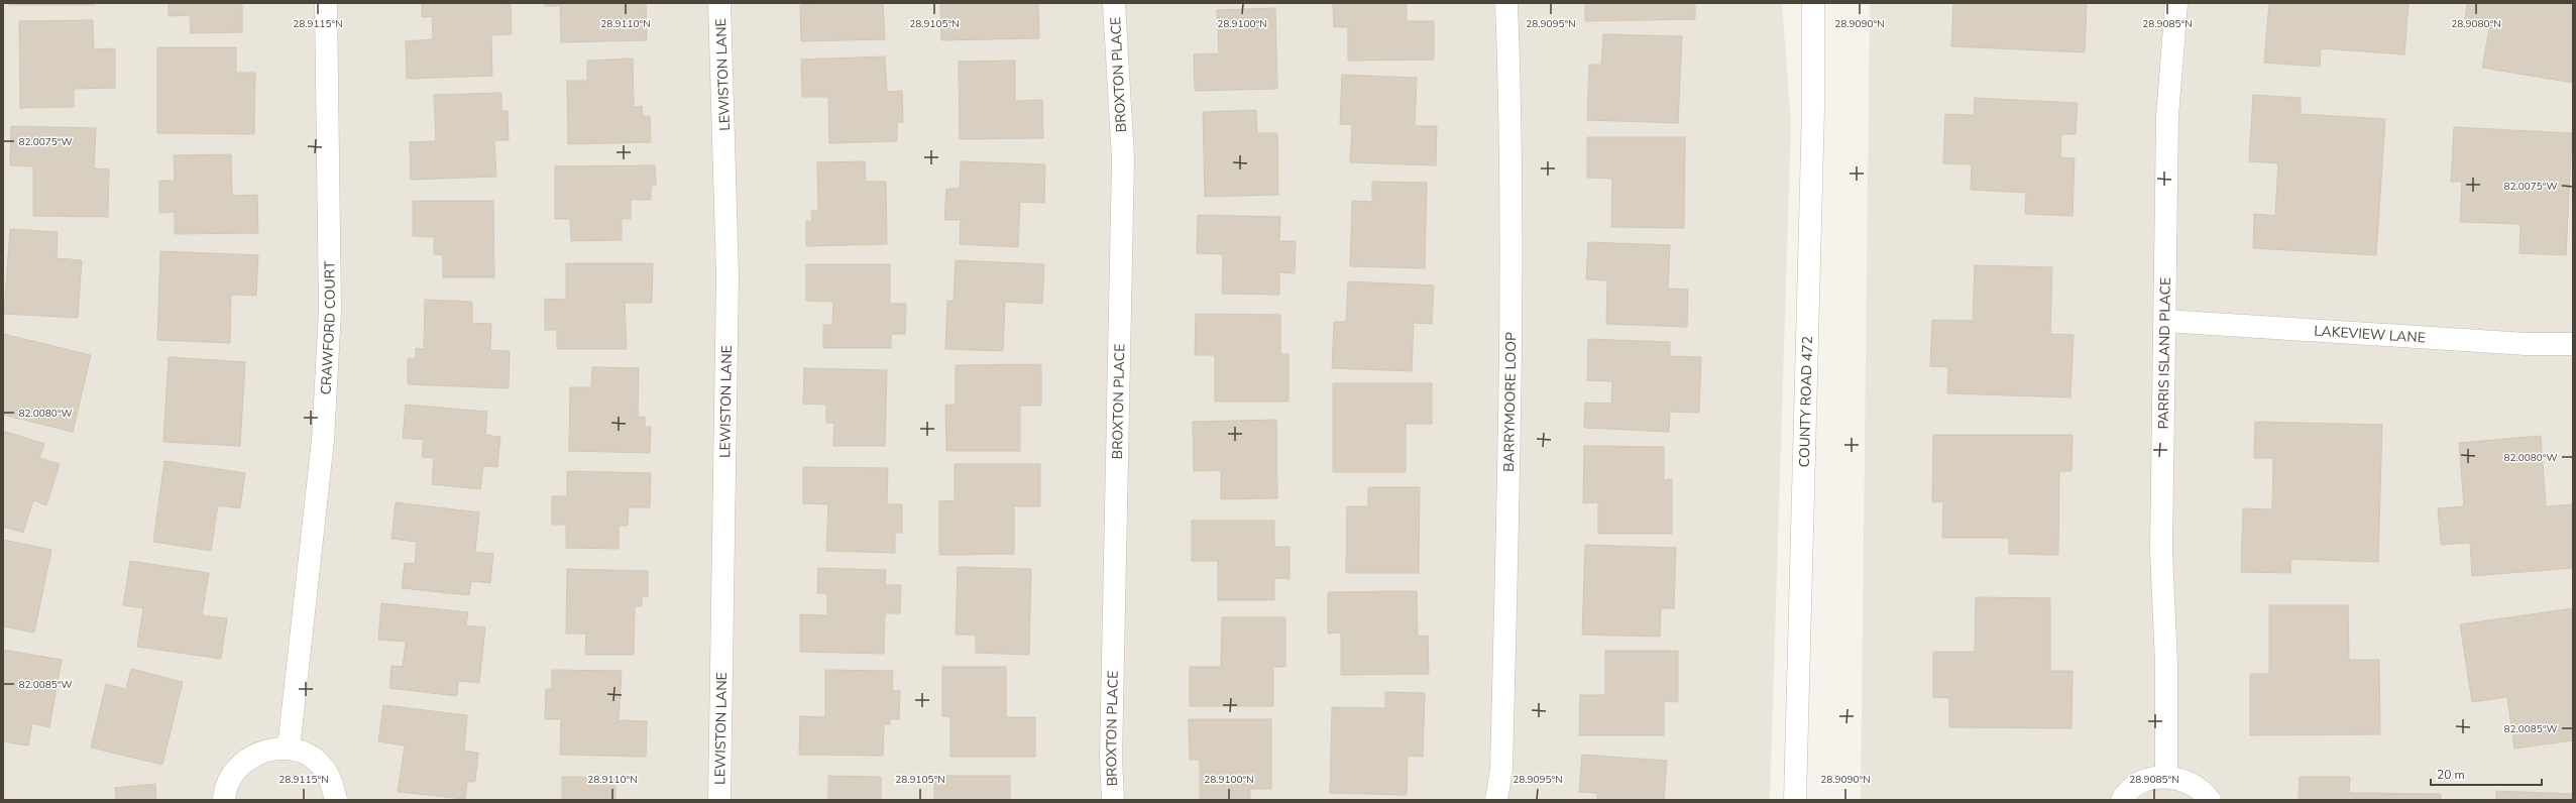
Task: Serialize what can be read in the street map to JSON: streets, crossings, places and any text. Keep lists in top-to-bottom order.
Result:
{
  "streets": {
    "street": [
      "LEWISTON LANE",
      "BROXTON PLACE",
      "CRAWFORD COURT",
      "LAKEVIEW LANE",
      "PARRIS ISLAND PLACE",
      "BARRYMOORE LOOP",
      "COUNTY ROAD 472"
    ]
  },
  "crossings": [
    ["LAKEVIEW LANE", "PARRIS ISLAND PLACE"]
  ],
  "scale_bar": "20 m",
  "coordinates": [
    "28.9115°N",
    "28.9110°N",
    "28.9105°N",
    "28.9100°N",
    "28.9095°N",
    "28.9090°N",
    "28.9085°N",
    "28.9080°N",
    "82.0075°W",
    "82.0080°W",
    "82.0085°W"
  ]
}
